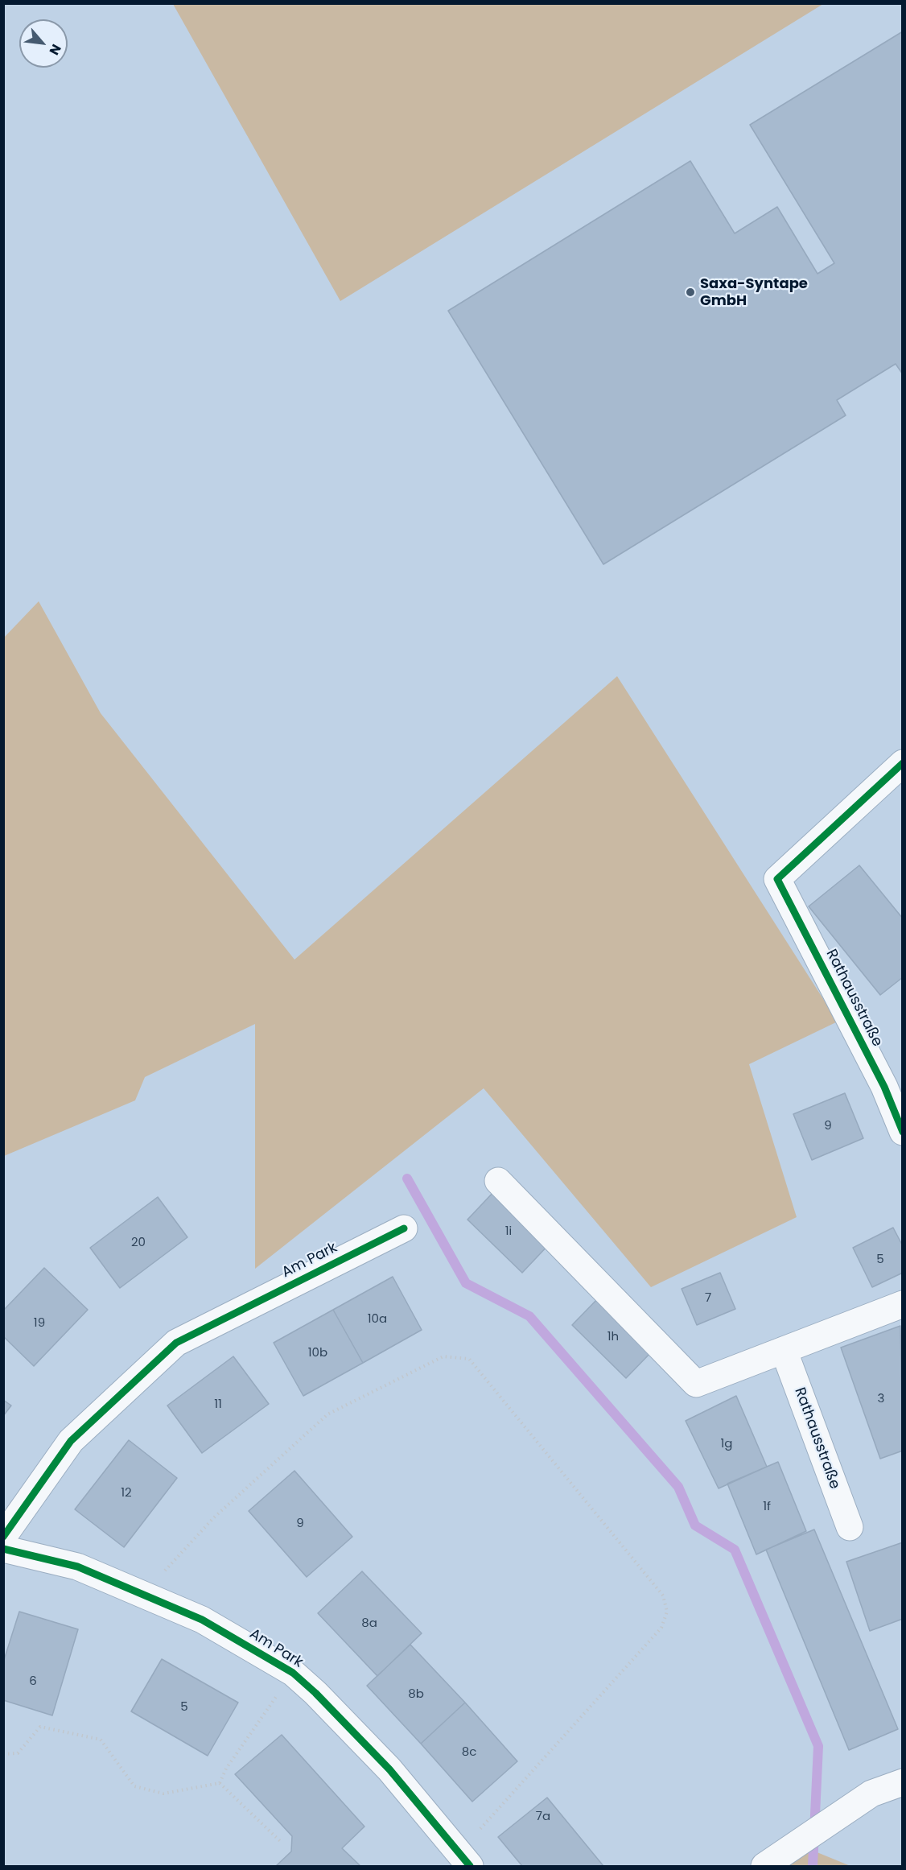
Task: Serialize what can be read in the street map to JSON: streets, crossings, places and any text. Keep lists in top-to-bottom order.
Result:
{
  "streets": {
    "street": ["Rathausstraße", "Am Park"]
  },
  "places": ["Saxa-Syntape GmbH"],
  "house_numbers": [
    "9",
    "1i",
    "20",
    "5",
    "7",
    "10a",
    "19",
    "1h",
    "10b",
    "3",
    "11",
    "1g",
    "12",
    "1f",
    "9",
    "8a",
    "6",
    "8b",
    "5",
    "8c",
    "7a"
  ],
  "north": "bottom right"
}
